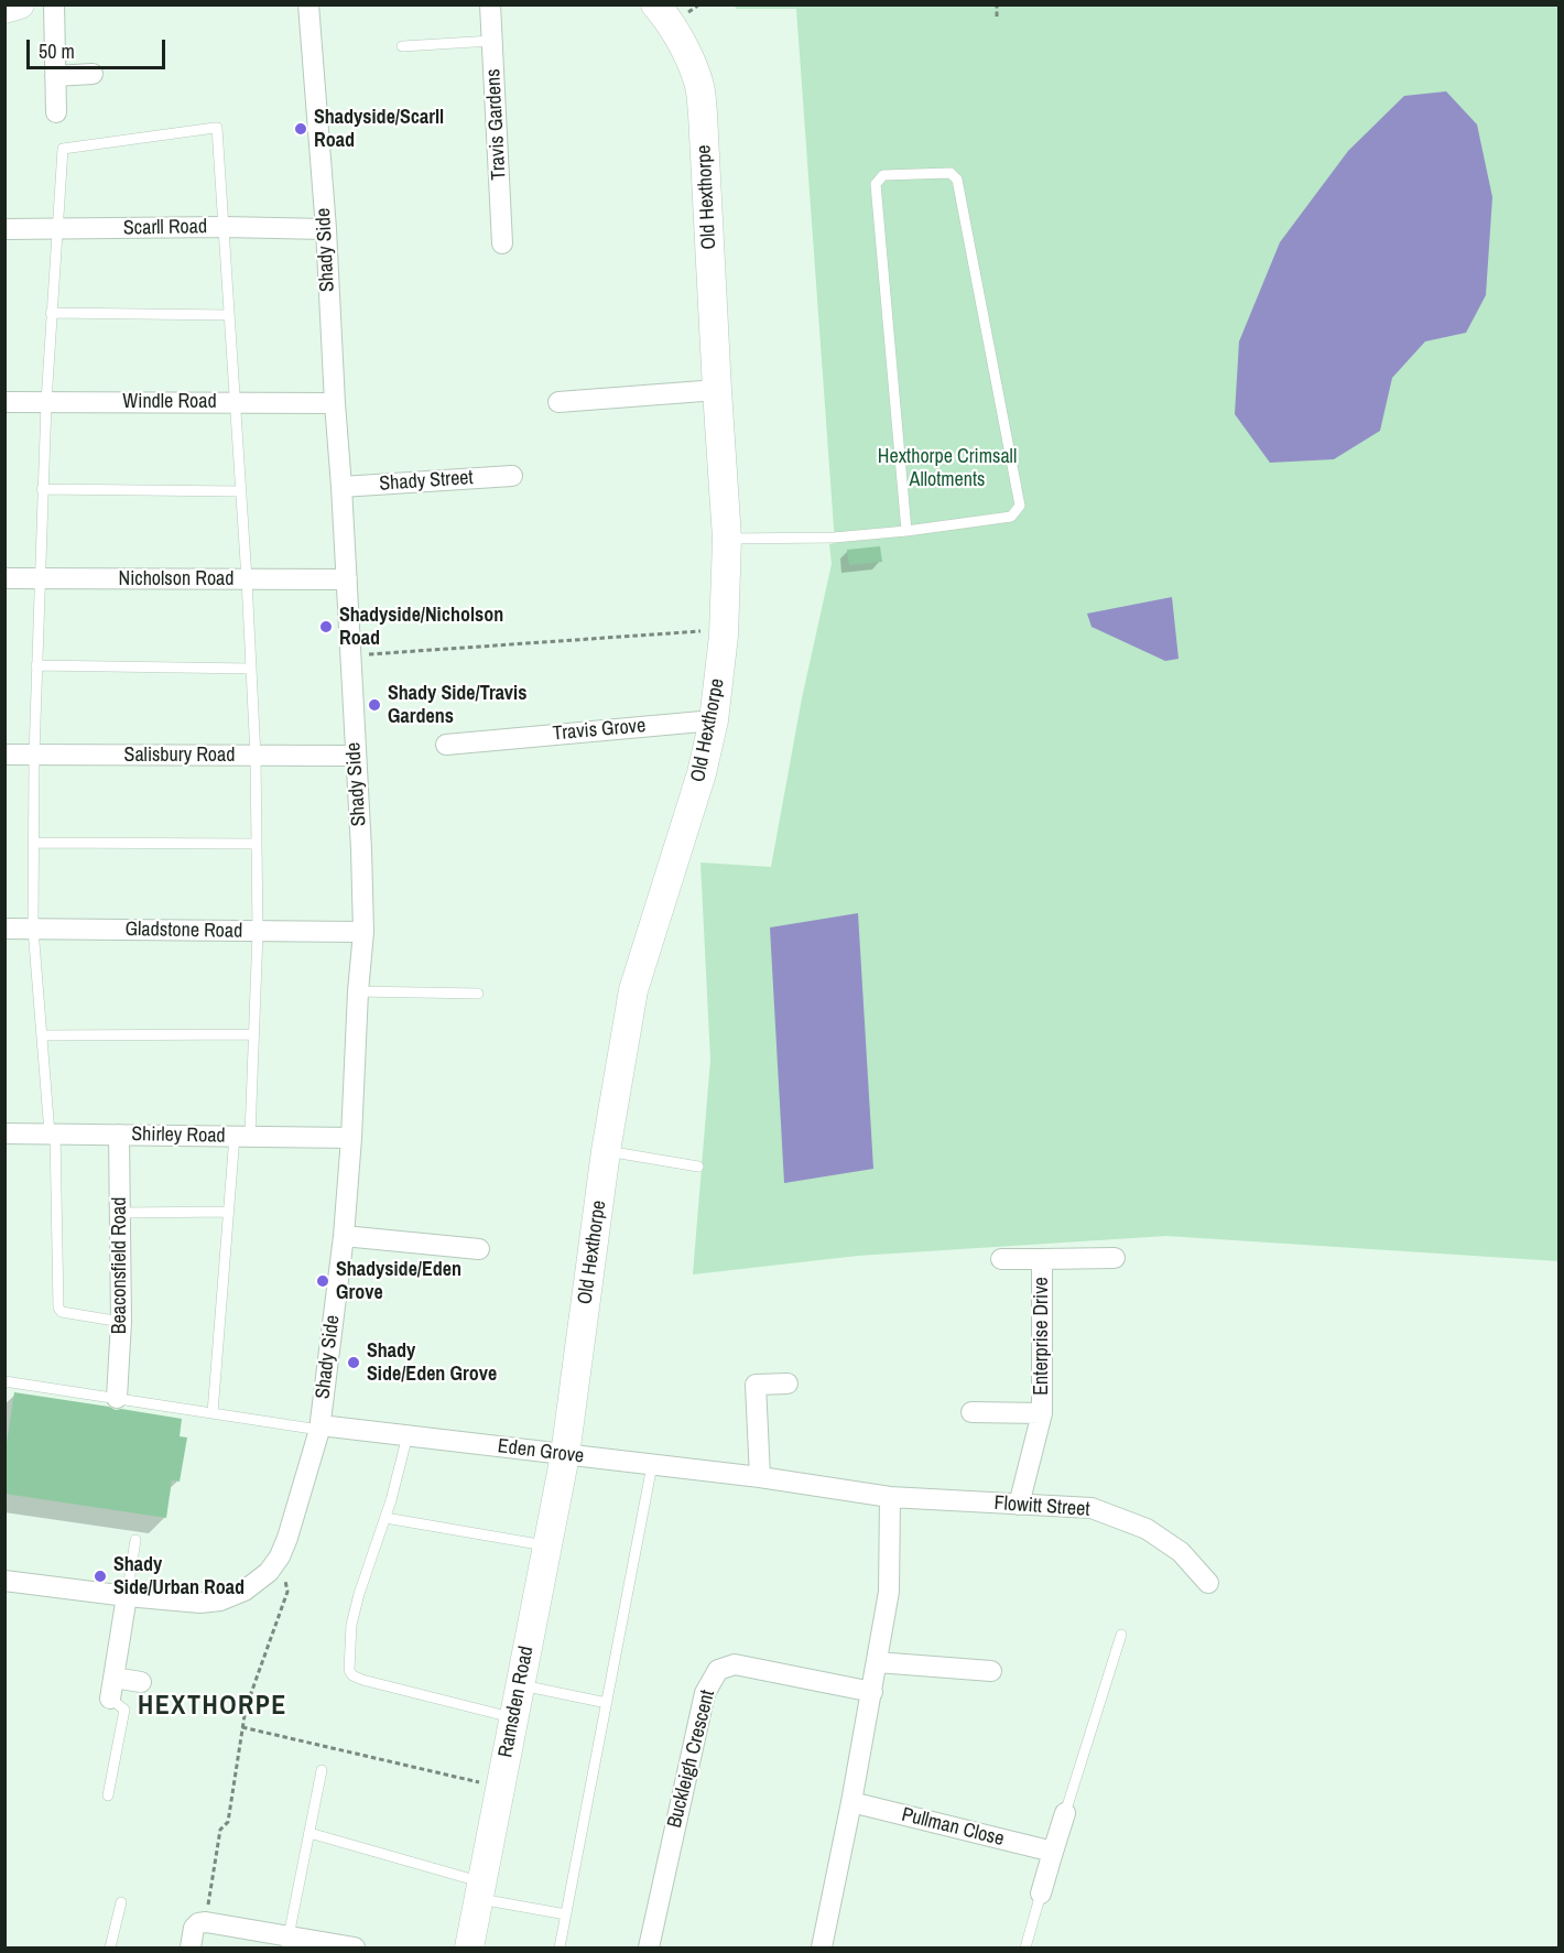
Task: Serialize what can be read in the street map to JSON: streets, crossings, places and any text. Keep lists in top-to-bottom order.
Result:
{
  "streets": {
    "street": [
      "Travis Gardens",
      "Old Hexthorpe",
      "Scarll Road",
      "Shady Side",
      "Windle Road",
      "Shady Street",
      "Nicholson Road",
      "Travis Grove",
      "Salisbury Road",
      "Gladstone Road",
      "Shirley Road",
      "Beaconsfield Road",
      "Enterprise Drive",
      "Eden Grove",
      "Flowitt Street",
      "Ramsden Road",
      "Buckleigh Crescent",
      "Pullman Close"
    ]
  },
  "crossings": [
    ["Old Hexthorpe", "Travis Grove"],
    ["Old Hexthorpe", "Eden Grove"],
    ["Old Hexthorpe", "Ramsden Road"],
    ["Scarll Road", "Shady Side"],
    ["Shady Side", "Windle Road"],
    ["Shady Side", "Shady Street"],
    ["Shady Side", "Nicholson Road"],
    ["Shady Side", "Salisbury Road"],
    ["Shady Side", "Gladstone Road"],
    ["Shady Side", "Shirley Road"],
    ["Shady Side", "Eden Grove"],
    ["Shirley Road", "Beaconsfield Road"],
    ["Enterprise Drive", "Flowitt Street"],
    ["Eden Grove", "Flowitt Street"],
    ["Eden Grove", "Ramsden Road"]
  ],
  "districts": ["HEXTHORPE"],
  "parks": ["Hexthorpe Crimsall Allotments"],
  "places": [
    "Shadyside/Scarll Road",
    "Shadyside/Nicholson Road",
    "Shady Side/Travis Gardens",
    "Shadyside/Eden Grove",
    "Shady Side/Eden Grove",
    "Shady Side/Urban Road"
  ],
  "scale_bar": "50 m"
}
